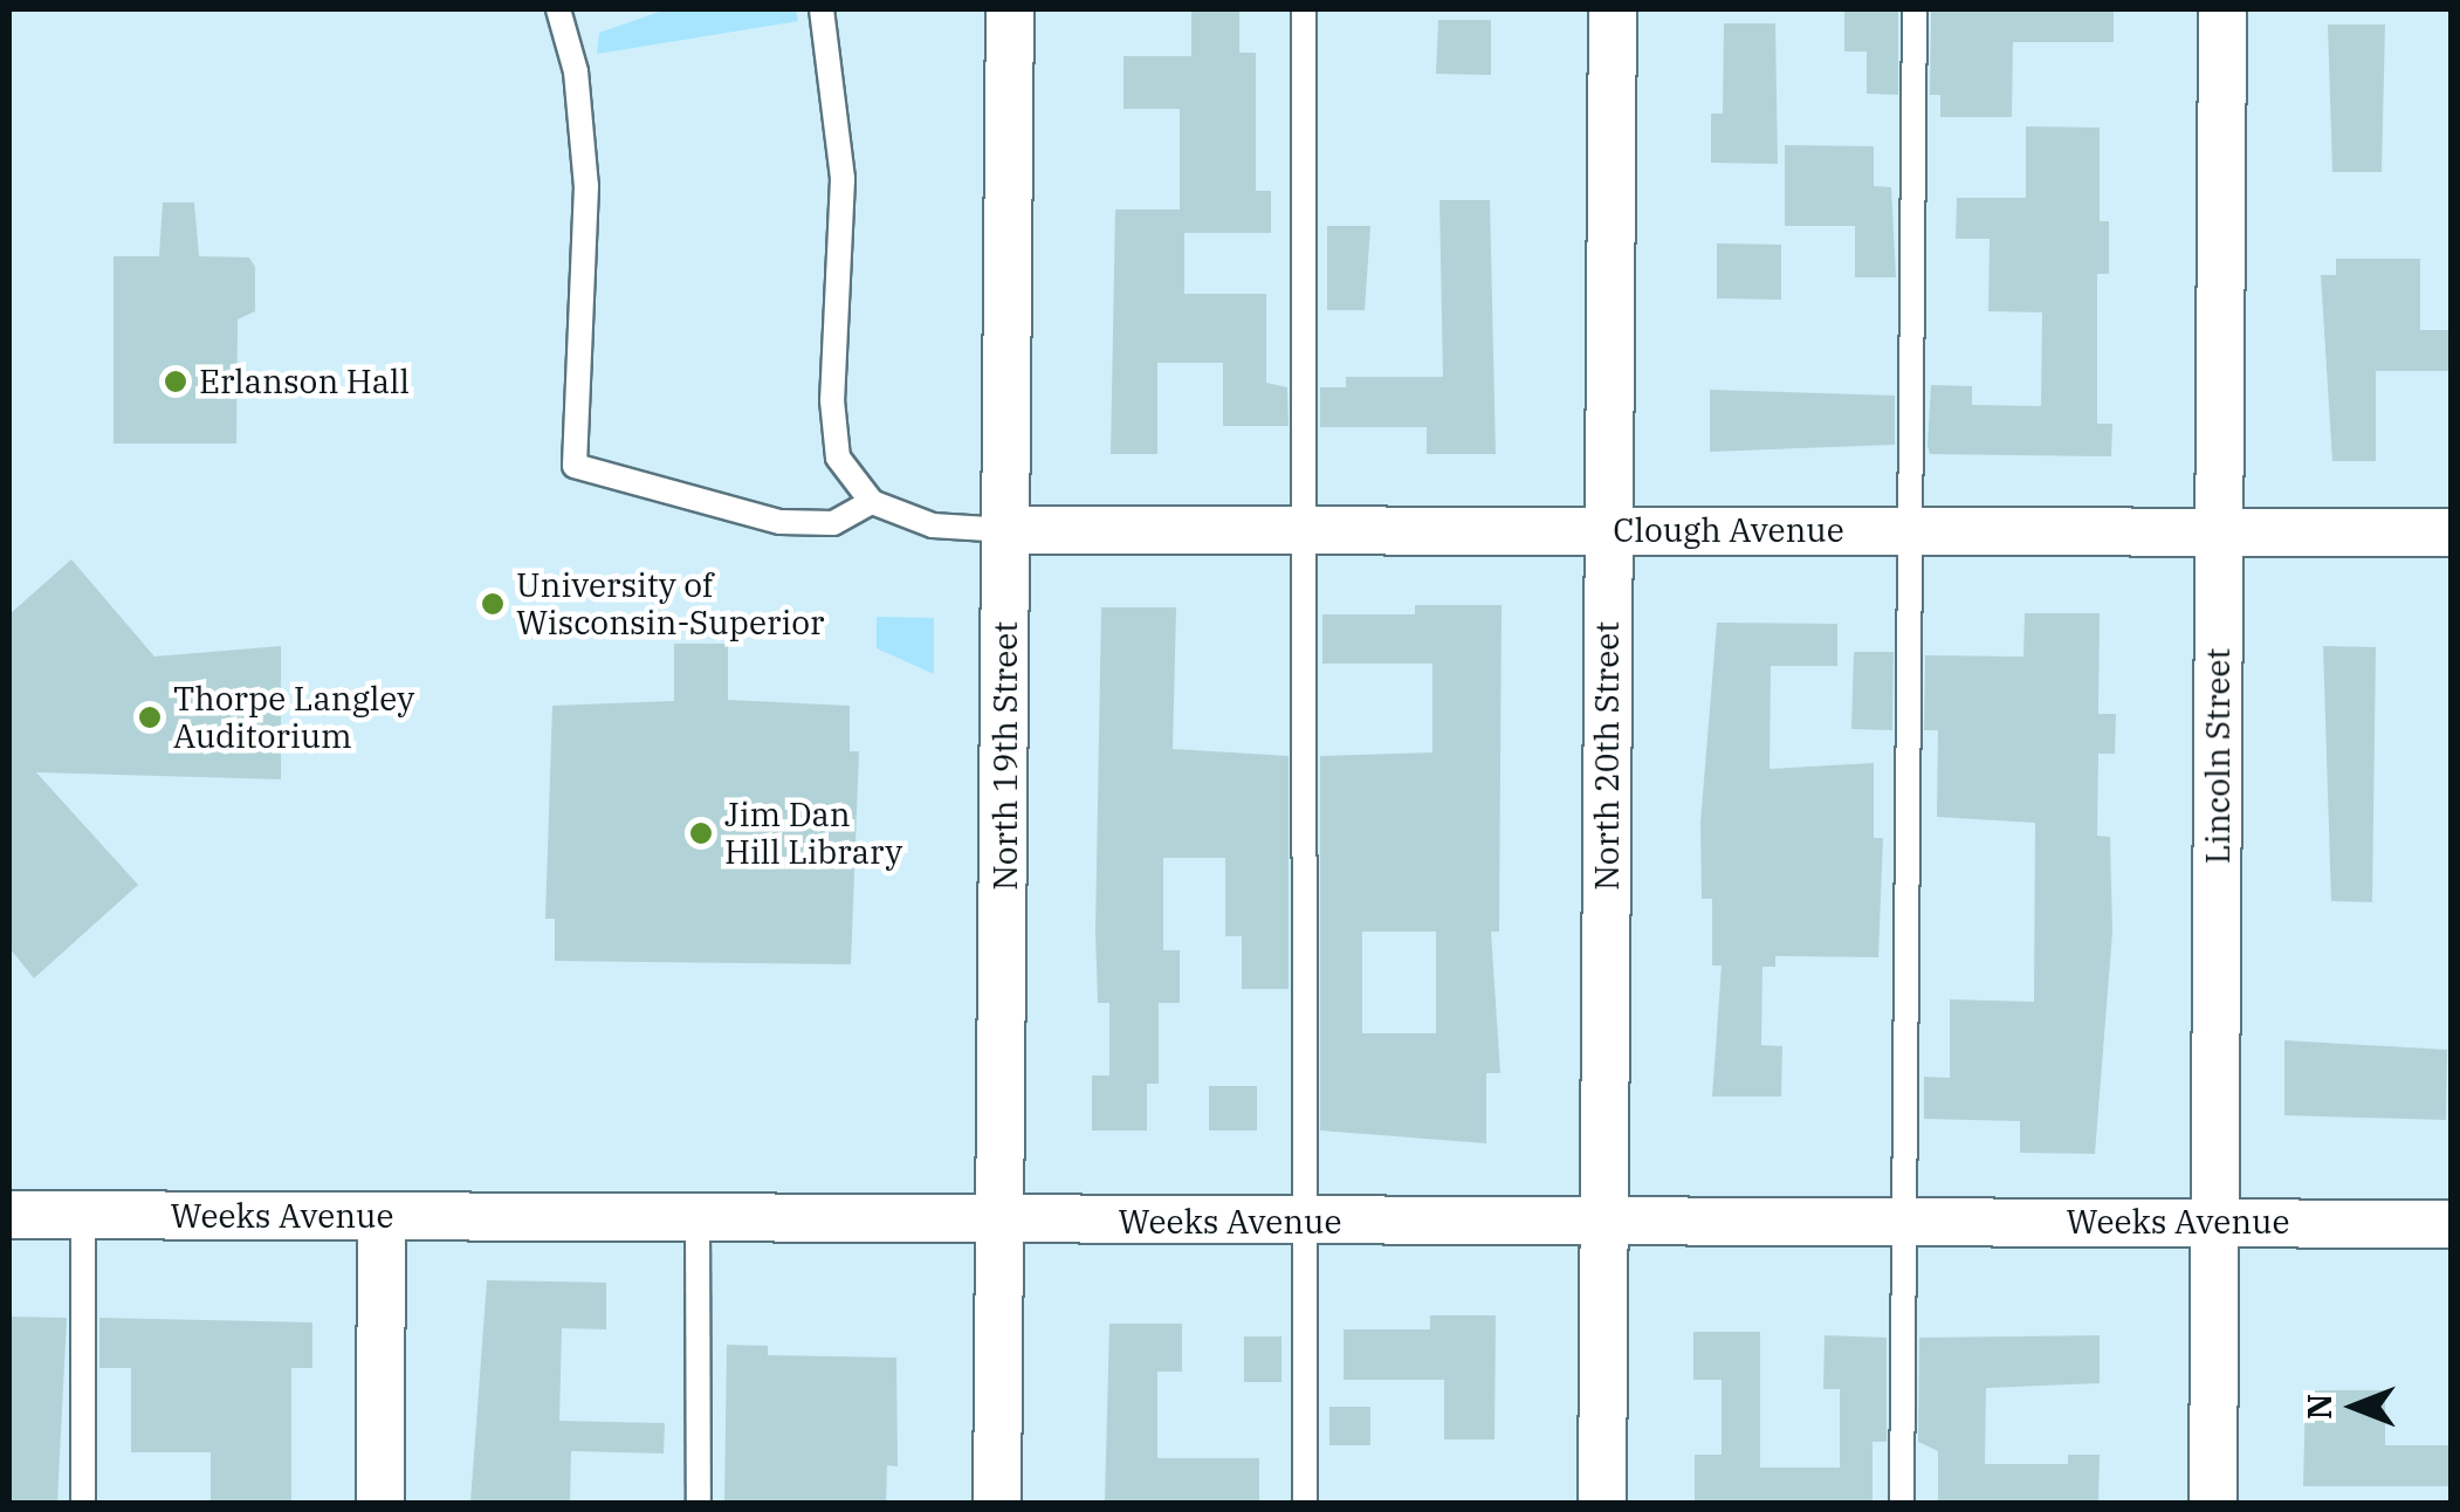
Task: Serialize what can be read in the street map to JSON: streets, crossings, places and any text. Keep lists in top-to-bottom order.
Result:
{
  "streets": {
    "street": [
      "Clough Avenue",
      "North 19th Street",
      "North 20th Street",
      "Lincoln Street",
      "Weeks Avenue"
    ]
  },
  "crossings": [
    ["Clough Avenue", "North 19th Street"],
    ["Clough Avenue", "North 20th Street"],
    ["Clough Avenue", "Lincoln Street"],
    ["North 19th Street", "Weeks Avenue"],
    ["North 20th Street", "Weeks Avenue"],
    ["Lincoln Street", "Weeks Avenue"]
  ],
  "places": [
    "Erlanson Hall",
    "University of Wisconsin-Superior",
    "Thorpe Langley Auditorium",
    "Jim Dan Hill Library"
  ],
  "north": "left"
}
